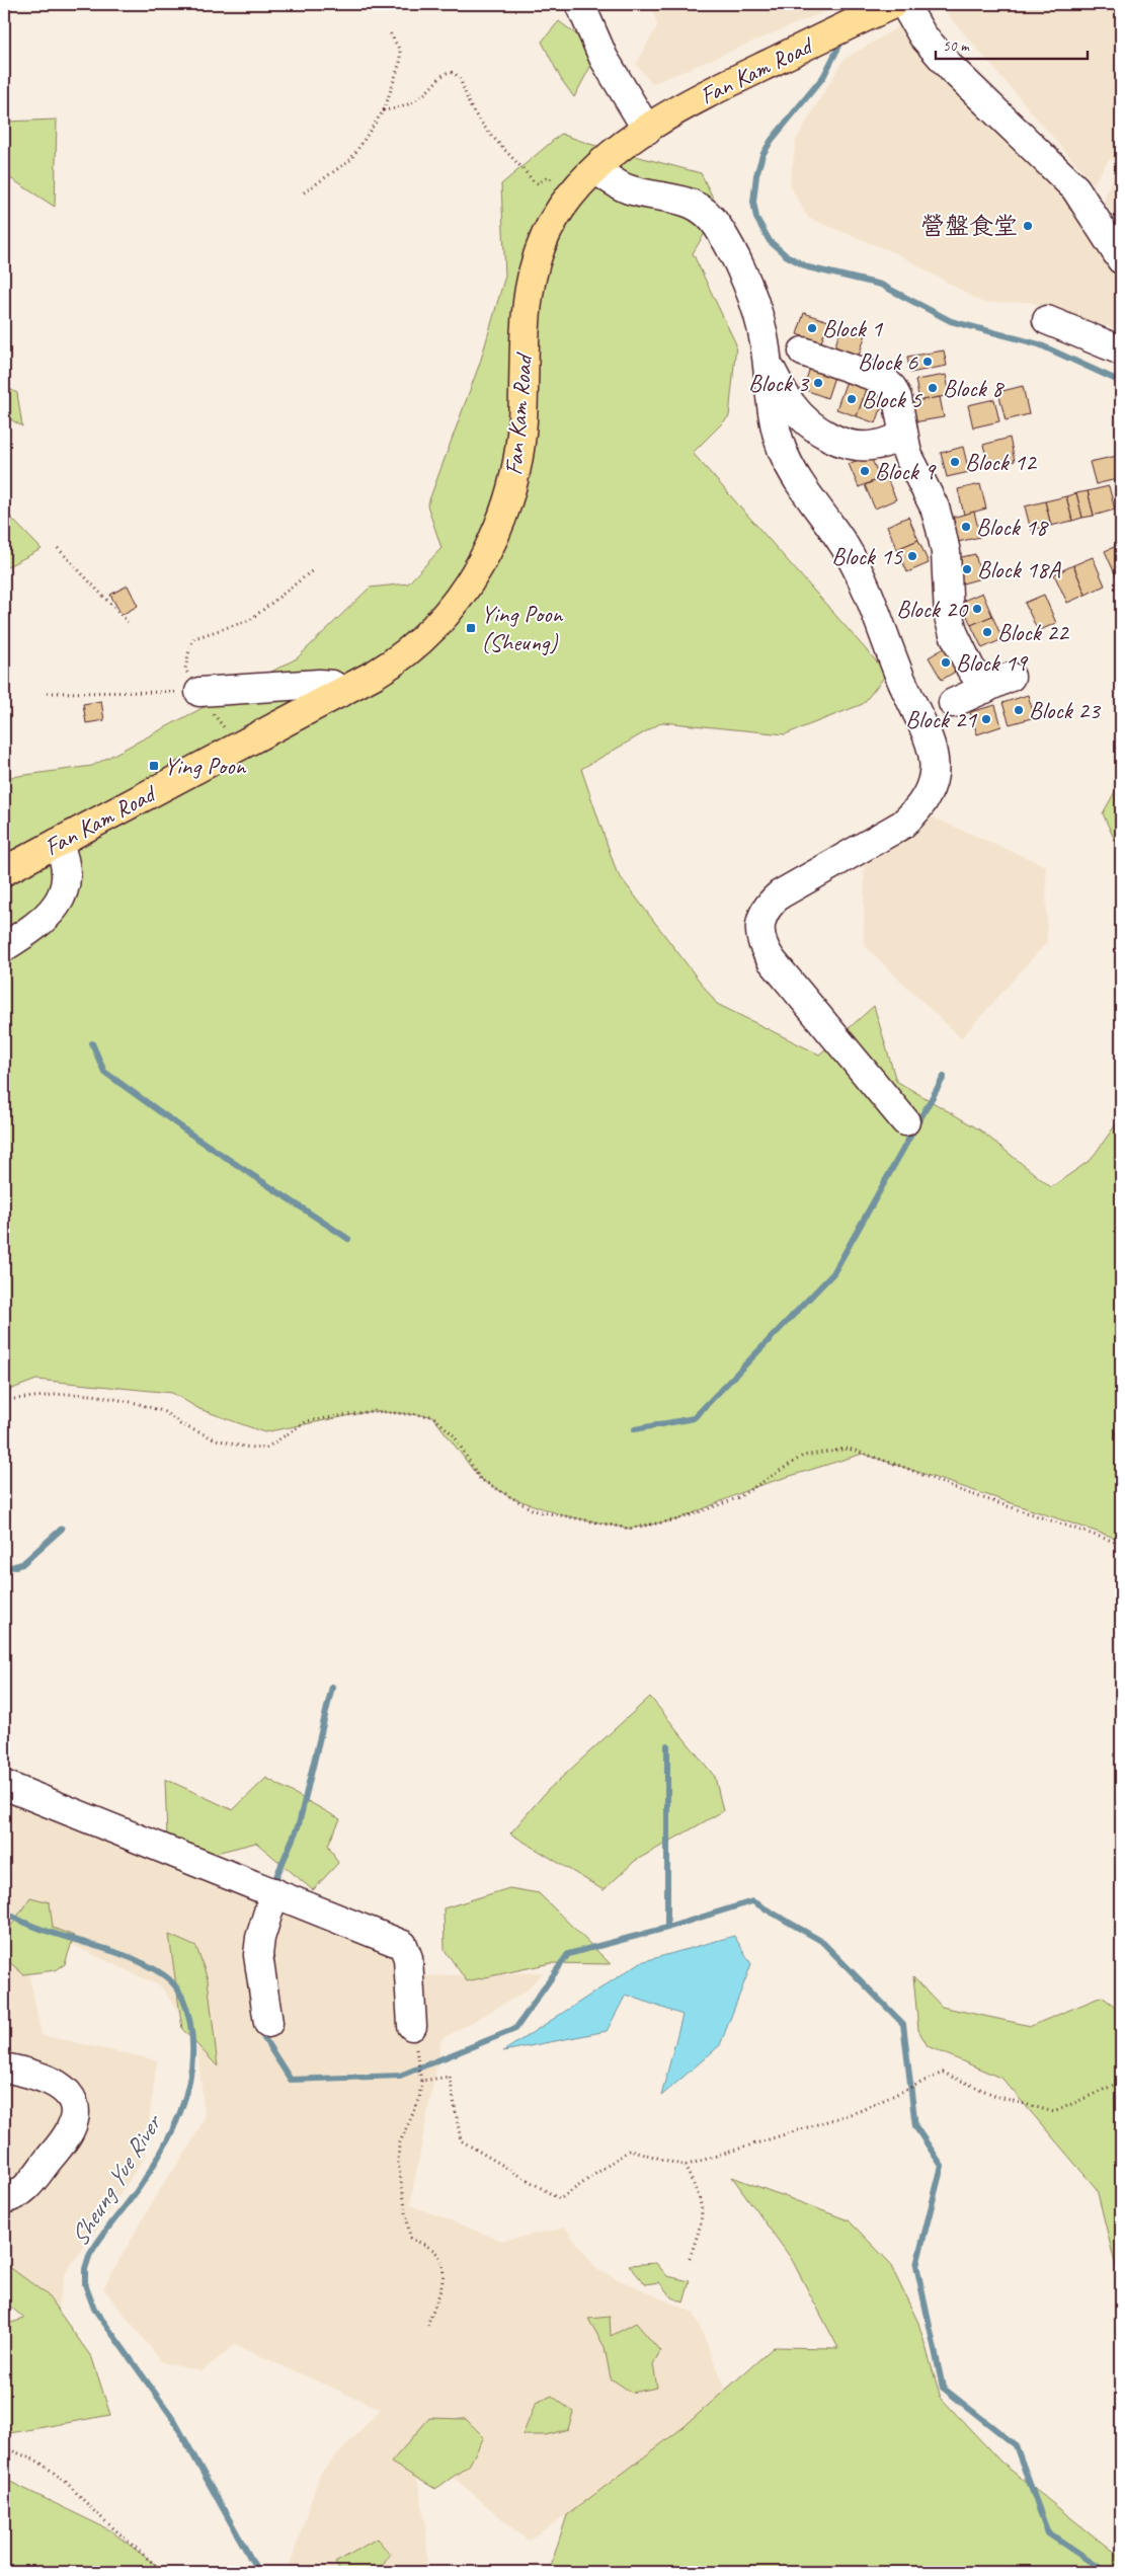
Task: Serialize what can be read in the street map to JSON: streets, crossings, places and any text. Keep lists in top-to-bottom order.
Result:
{
  "streets": {
    "main road": ["Fan Kam Road"]
  },
  "water": ["Sheung Yue River"],
  "places": {
    "other": [
      "營盤食堂",
      "Block 1",
      "Block 6",
      "Block 3",
      "Block 8",
      "Block 5",
      "Block 12",
      "Block 9",
      "Block 18",
      "Block 15",
      "Block 18A",
      "Block 20",
      "Block 22",
      "Block 19",
      "Block 23",
      "Block 21"
    ],
    "transit": ["Ying Poon (Sheung)", "Ying Poon"]
  },
  "scale_bar": "50 m"
}
